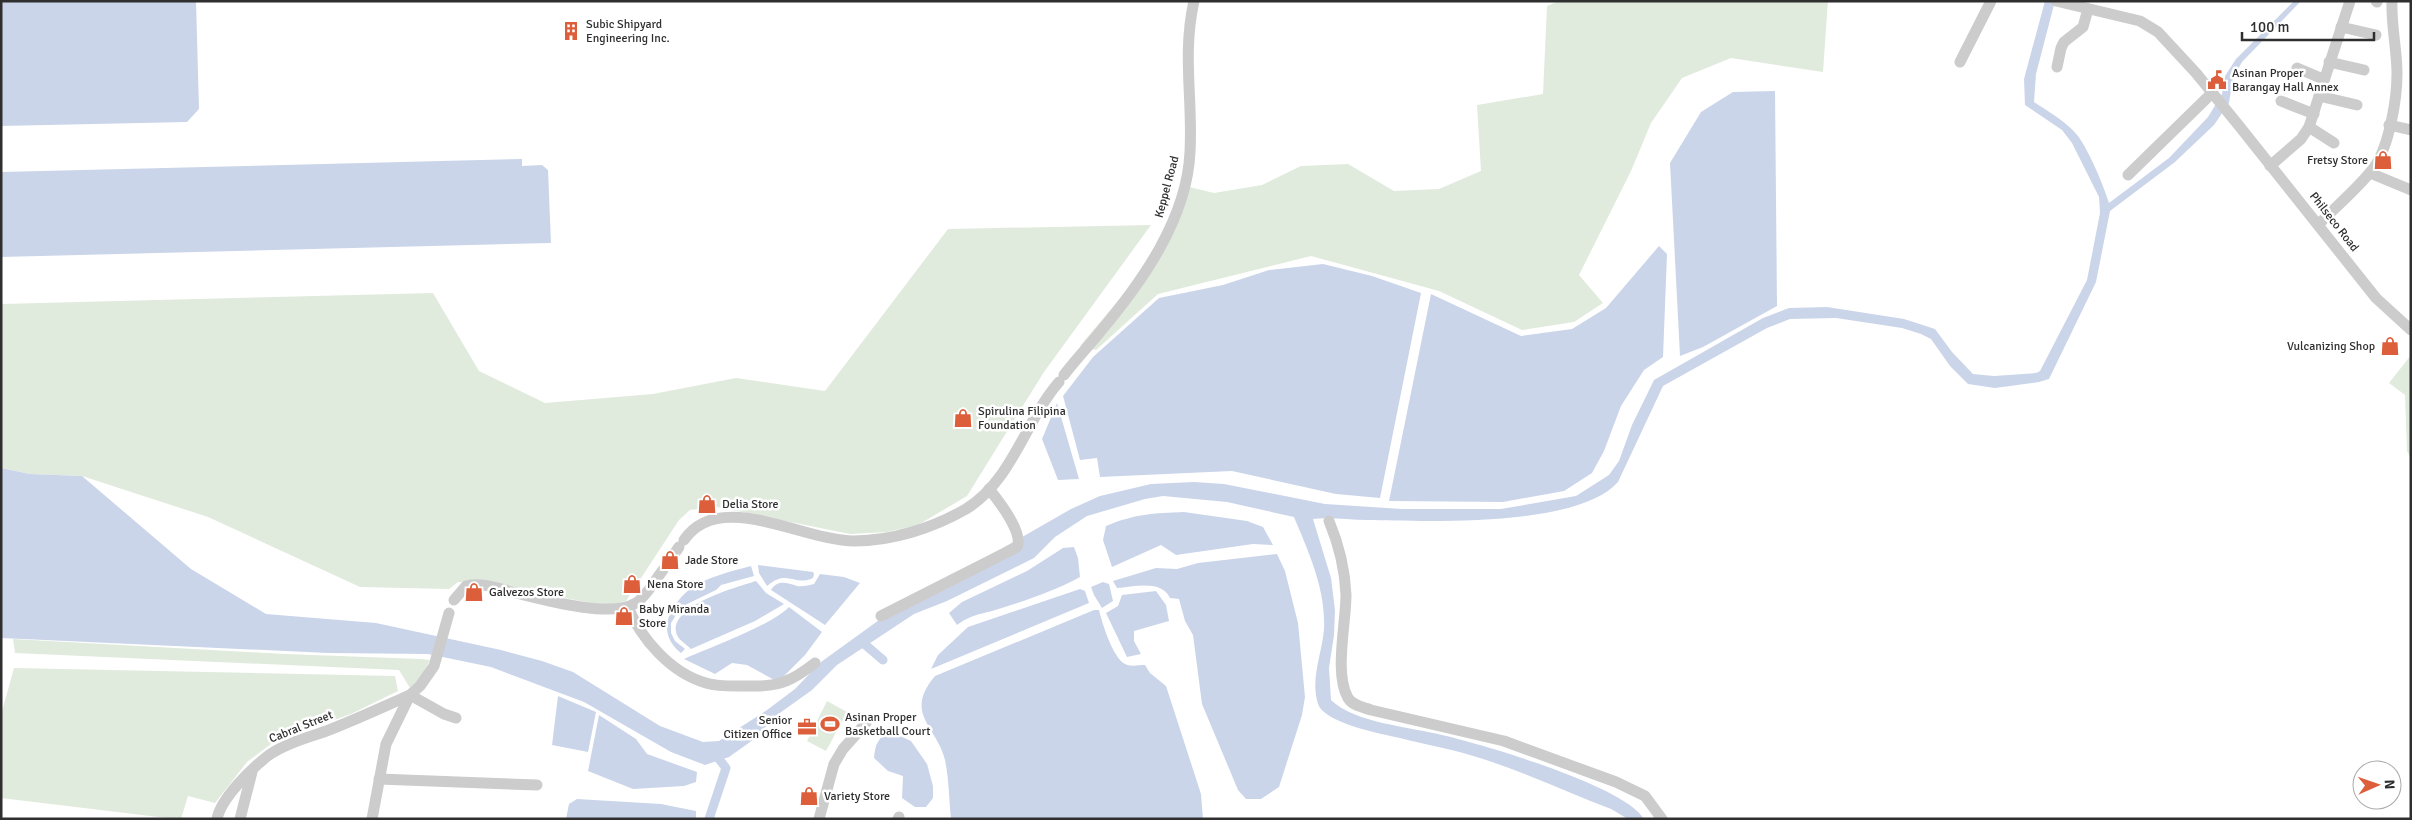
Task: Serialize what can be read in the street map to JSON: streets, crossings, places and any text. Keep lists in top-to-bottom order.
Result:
{
  "streets": {
    "street": ["Keppel Road", "Philseco Road", "Cabral Street"]
  },
  "places": {
    "building": ["Subic Shipyard Engineering Inc."],
    "public building": ["Asinan Proper Barangay Hall Annex"],
    "shop": [
      "Fretsy Store",
      "Vulcanizing Shop",
      "Spirulina Filipina Foundation",
      "Delia Store",
      "Jade Store",
      "Nena Store",
      "Galvezos Store",
      "Baby Miranda Store",
      "Variety Store"
    ],
    "sports": ["Asinan Proper Basketball Court"],
    "office": ["Senior Citizen Office"]
  },
  "scale_bar": "100 m",
  "north": "right"
}
